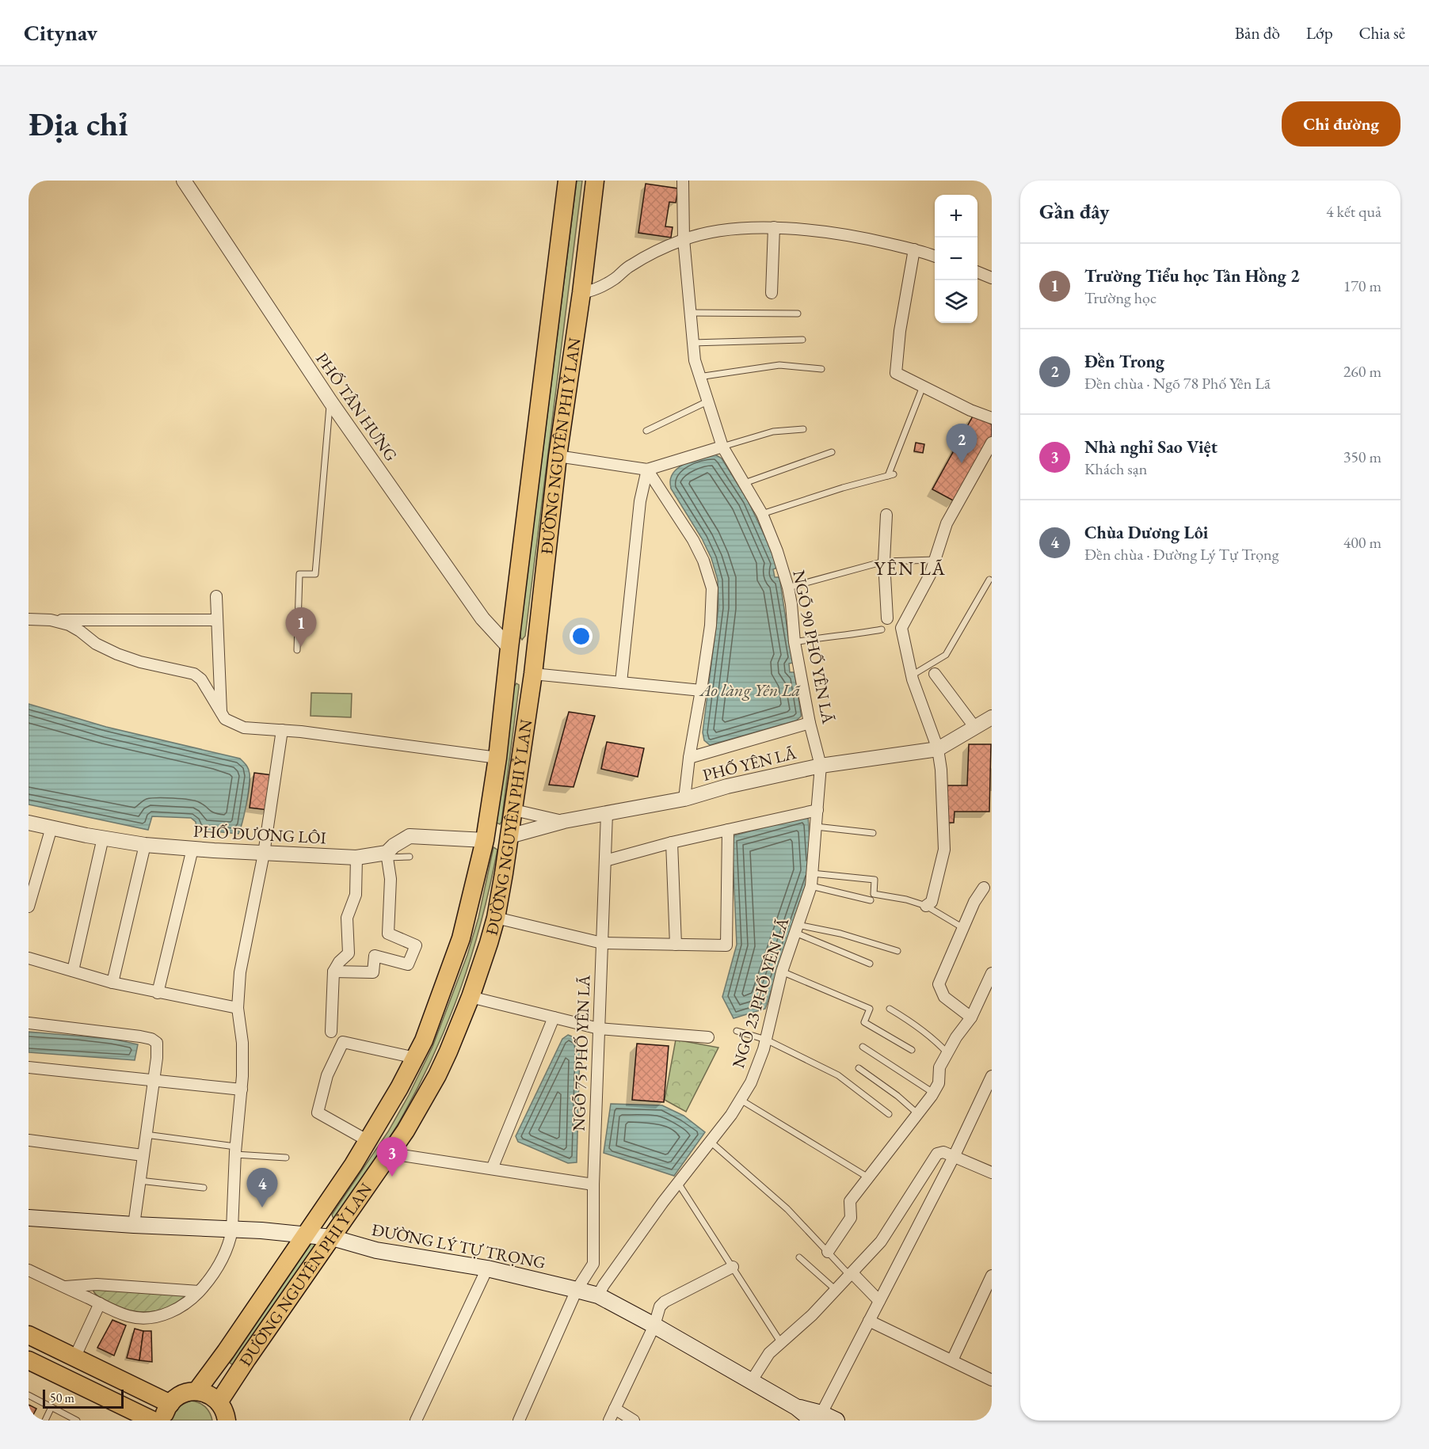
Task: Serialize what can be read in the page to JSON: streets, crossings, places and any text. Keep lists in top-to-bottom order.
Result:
{
  "streets": {
    "main road": ["ĐƯỜNG NGUYÊN PHI Ỷ LAN", "ĐƯỜNG LÝ TỰ TRỌNG"],
    "street": [
      "PHỐ TÂN HƯNG",
      "NGÕ 90 PHỐ YÊN LÃ",
      "PHỐ YÊN LÃ",
      "PHỐ DƯƠNG LÔI",
      "NGÕ 23 PHỐ YÊN LÃ",
      "NGÕ 75 PHỐ YÊN LÃ"
    ]
  },
  "crossings": [
    ["PHỐ TÂN HƯNG", "ĐƯỜNG NGUYÊN PHI Ỷ LAN"],
    ["ĐƯỜNG NGUYÊN PHI Ỷ LAN", "PHỐ YÊN LÃ"],
    ["ĐƯỜNG NGUYÊN PHI Ỷ LAN", "PHỐ DƯƠNG LÔI"],
    ["ĐƯỜNG NGUYÊN PHI Ỷ LAN", "ĐƯỜNG LÝ TỰ TRỌNG"],
    ["NGÕ 90 PHỐ YÊN LÃ", "PHỐ YÊN LÃ"],
    ["NGÕ 90 PHỐ YÊN LÃ", "NGÕ 23 PHỐ YÊN LÃ"],
    ["PHỐ YÊN LÃ", "NGÕ 23 PHỐ YÊN LÃ"],
    ["PHỐ YÊN LÃ", "NGÕ 75 PHỐ YÊN LÃ"],
    ["NGÕ 23 PHỐ YÊN LÃ", "ĐƯỜNG LÝ TỰ TRỌNG"],
    ["NGÕ 75 PHỐ YÊN LÃ", "ĐƯỜNG LÝ TỰ TRỌNG"]
  ],
  "districts": ["YÊN LÃ"],
  "water": ["Ao làng Yên Lã"],
  "scale_bar": "50 m",
  "page": {
    "header": "Citynav",
    "nav": ["Bản đồ", "Lớp", "Chia sẻ"],
    "buttons": "Chỉ đường",
    "title": "Địa chỉ",
    "heading": ["Gần đây", "4 kết quả"],
    "map_buttons": ["+", "−"],
    "list": [
      {
        "mark": "1",
        "name": "Trường Tiểu học Tân Hồng 2",
        "note": "Trường học",
        "value": "170 m"
      },
      {
        "mark": "2",
        "name": "Đền Trong",
        "note": "Đền chùa · Ngõ 78 Phố Yên Lã",
        "value": "260 m"
      },
      {
        "mark": "3",
        "name": "Nhà nghỉ Sao Việt",
        "note": "Khách sạn",
        "value": "350 m"
      },
      {
        "mark": "4",
        "name": "Chùa Dương Lôi",
        "note": "Đền chùa · Đường Lý Tự Trọng",
        "value": "400 m"
      }
    ],
    "pins": [
      "2",
      "1",
      "3",
      "4"
    ],
    "scale": "50 m"
  }
}
